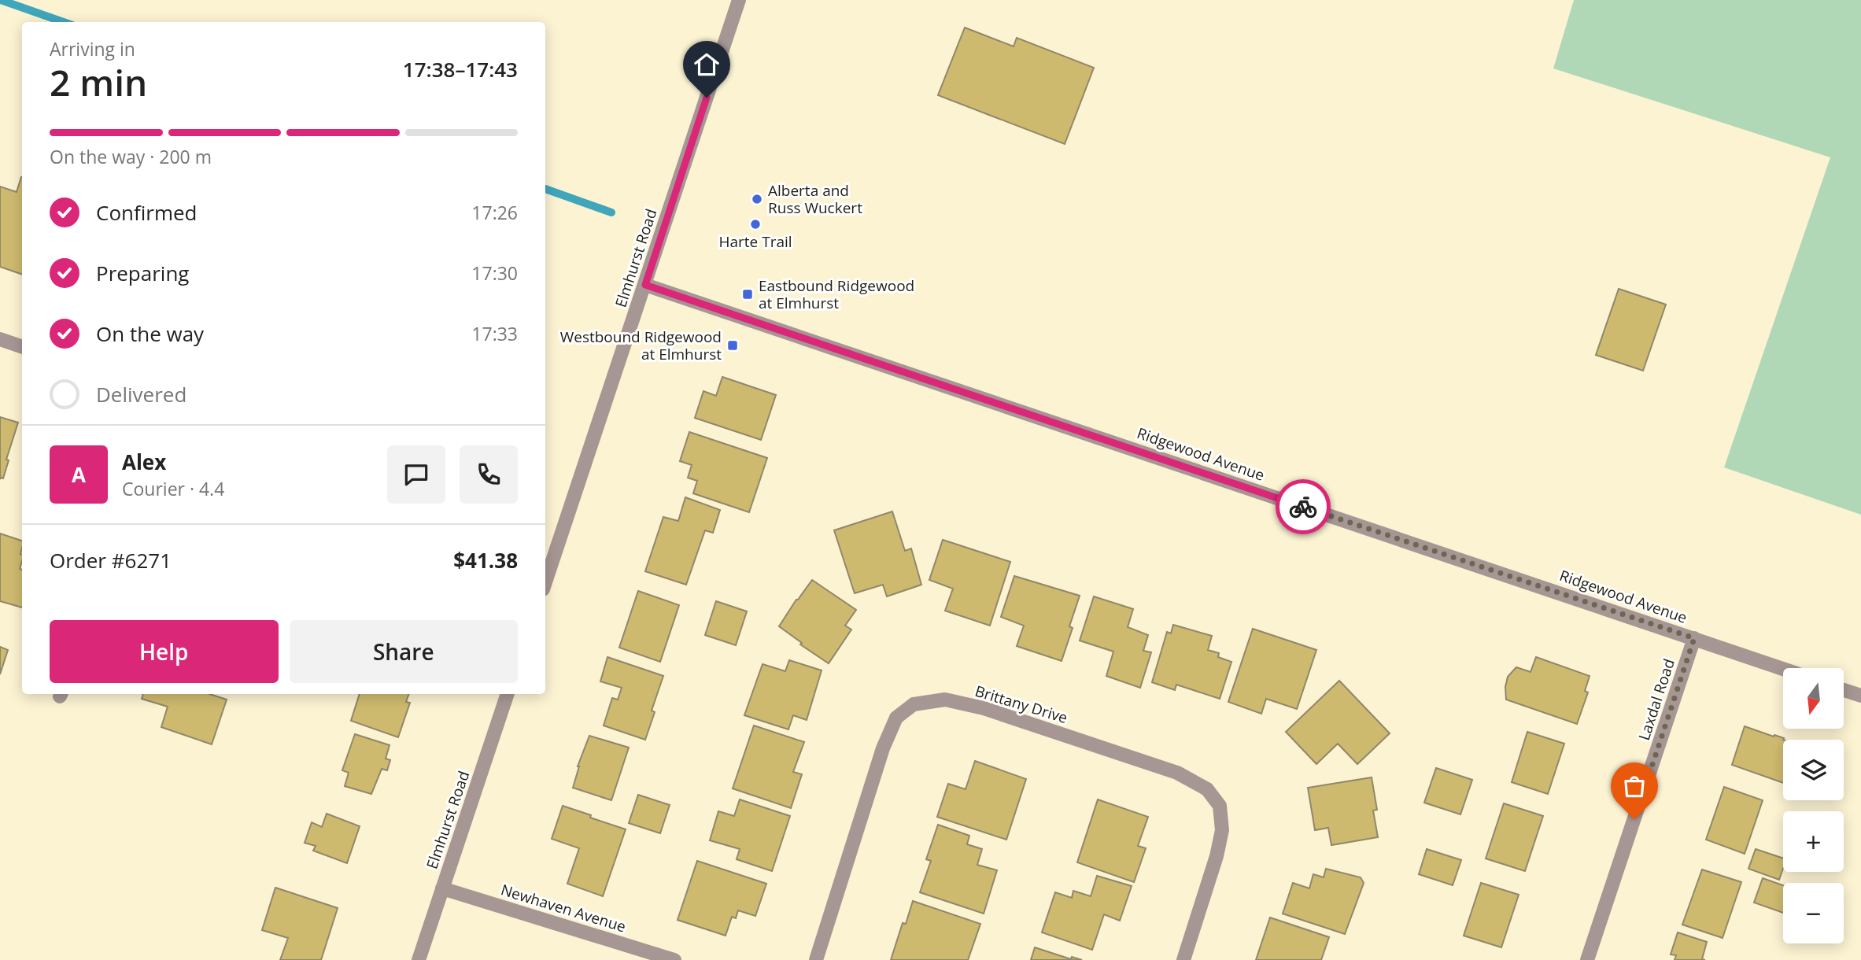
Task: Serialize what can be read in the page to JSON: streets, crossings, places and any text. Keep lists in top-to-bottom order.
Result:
{
  "streets": {
    "street": [
      "Elmhurst Road",
      "Ridgewood Avenue",
      "Laxdal Road",
      "Brittany Drive",
      "Newhaven Avenue"
    ]
  },
  "crossings": [
    ["Elmhurst Road", "Ridgewood Avenue"],
    ["Elmhurst Road", "Newhaven Avenue"],
    ["Ridgewood Avenue", "Laxdal Road"]
  ],
  "places": {
    "other": ["Alberta and Russ Wuckert", "Harte Trail"],
    "transit": ["Eastbound Ridgewood at Elmhurst", "Westbound Ridgewood at Elmhurst"]
  },
  "north": "bottom",
  "page": {
    "heading": ["2 min", "Arriving in", "17:38–17:43"],
    "panel": [
      "Alex",
      "Courier · 4.4",
      "Order #6271",
      "$41.38"
    ],
    "bar": "On the way · 200 m",
    "list": [
      ["Confirmed", "17:26"],
      ["Preparing", "17:30"],
      ["On the way", "17:33"],
      "Delivered"
    ],
    "round": "A",
    "buttons": ["Help", "Share"],
    "map_buttons": ["+", "−"]
  }
}
